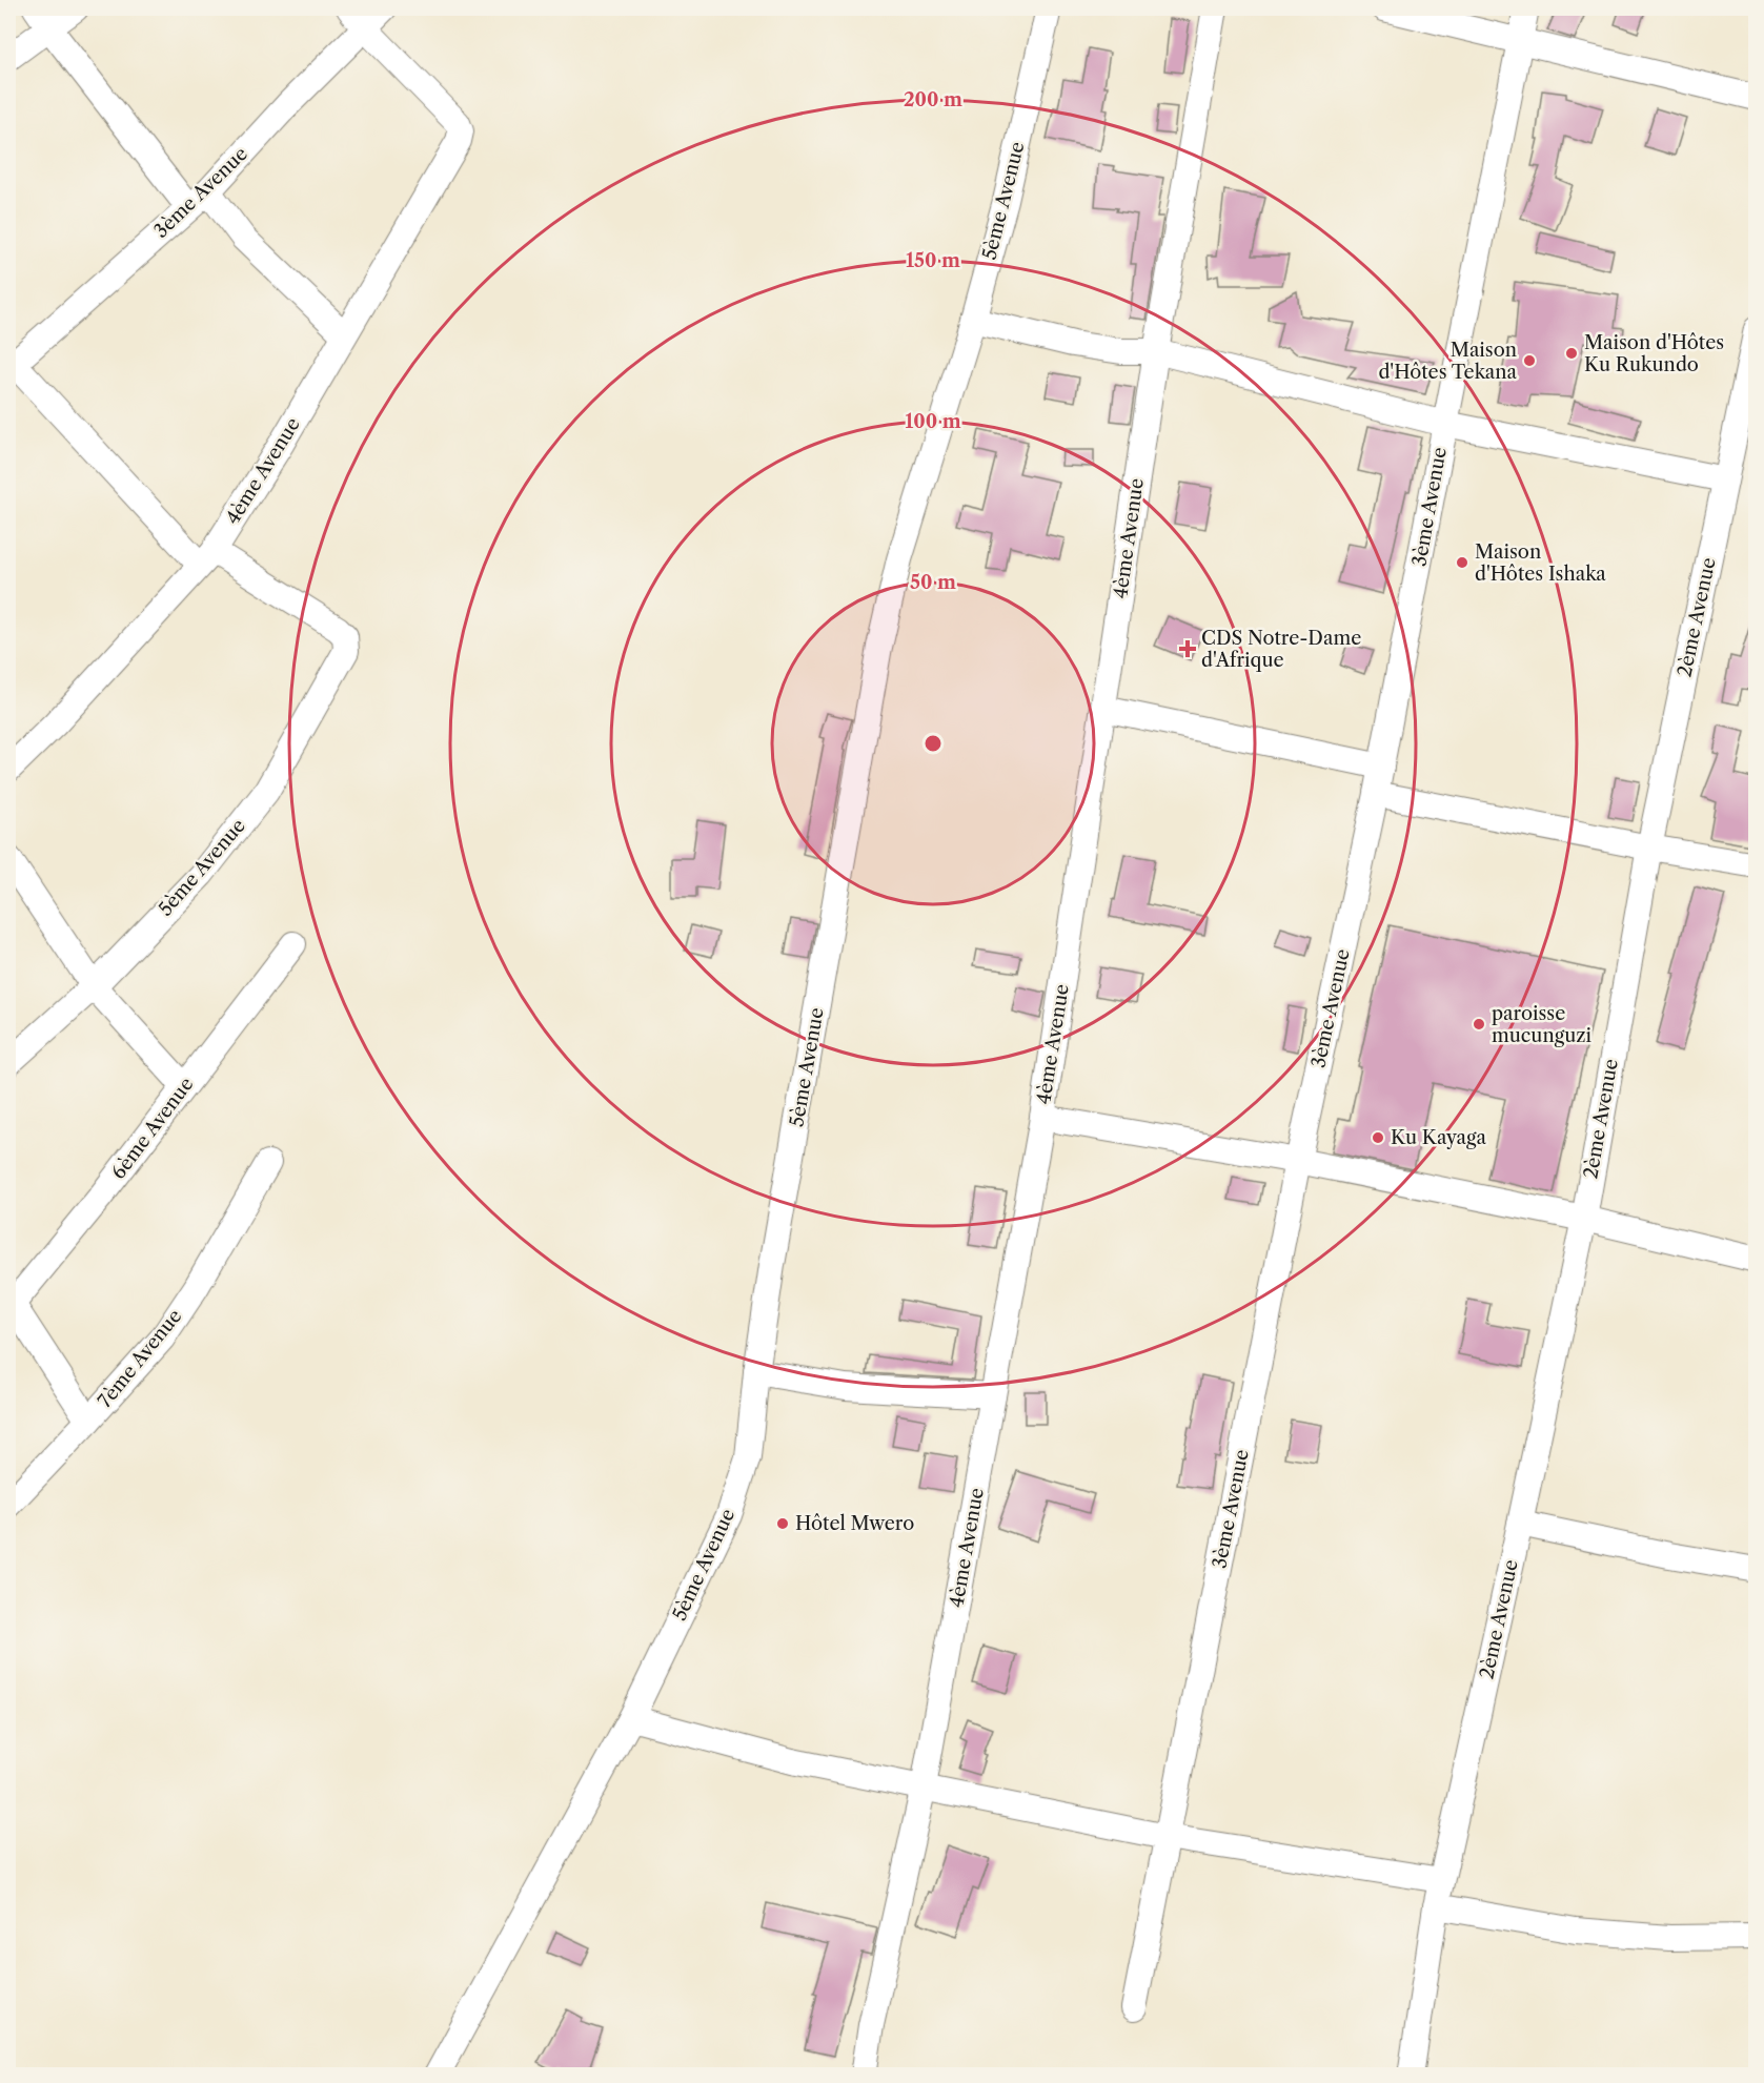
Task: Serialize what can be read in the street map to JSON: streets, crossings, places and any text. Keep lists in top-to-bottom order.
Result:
{
  "streets": {
    "street": [
      "3ème Avenue",
      "5ème Avenue",
      "4ème Avenue",
      "2ème Avenue",
      "6ème Avenue",
      "7ème Avenue"
    ]
  },
  "crossings": [
    ["3ème Avenue", "4ème Avenue"],
    ["5ème Avenue", "4ème Avenue"]
  ],
  "places": {
    "other": [
      "Maison d'Hôtes Ku Rukundo",
      "Maison d'Hôtes Tekana",
      "Maison d'Hôtes Ishaka",
      "paroisse mucunguzi",
      "Ku Kayaga",
      "Hôtel Mwero"
    ],
    "health": ["CDS Notre-Dame d'Afrique"]
  },
  "rings": [
    "200 m",
    "150 m",
    "100 m",
    "50 m"
  ]
}
